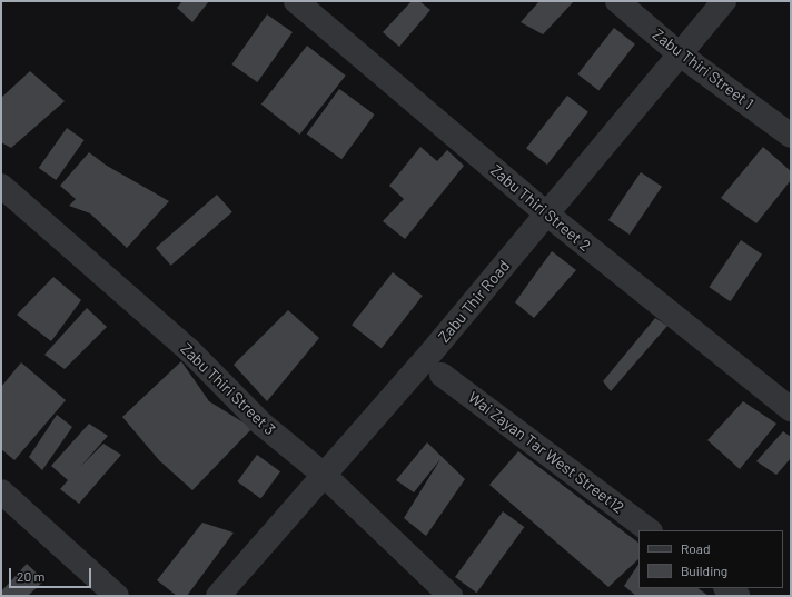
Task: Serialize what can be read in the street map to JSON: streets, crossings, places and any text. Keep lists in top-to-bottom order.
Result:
{
  "streets": {
    "street": [
      "Zabu Thiri Street 1",
      "Zabu Thiri Street 2",
      "Zabu Thir Road",
      "Zabu Thiri Street 3",
      "Wai Zayan Tar West Street12"
    ]
  },
  "crossings": [
    ["Zabu Thiri Street 1", "Zabu Thir Road"],
    ["Zabu Thiri Street 2", "Zabu Thir Road"],
    ["Zabu Thir Road", "Zabu Thiri Street 3"]
  ],
  "legend": ["Road", "Building"],
  "scale_bar": "20 m"
}
